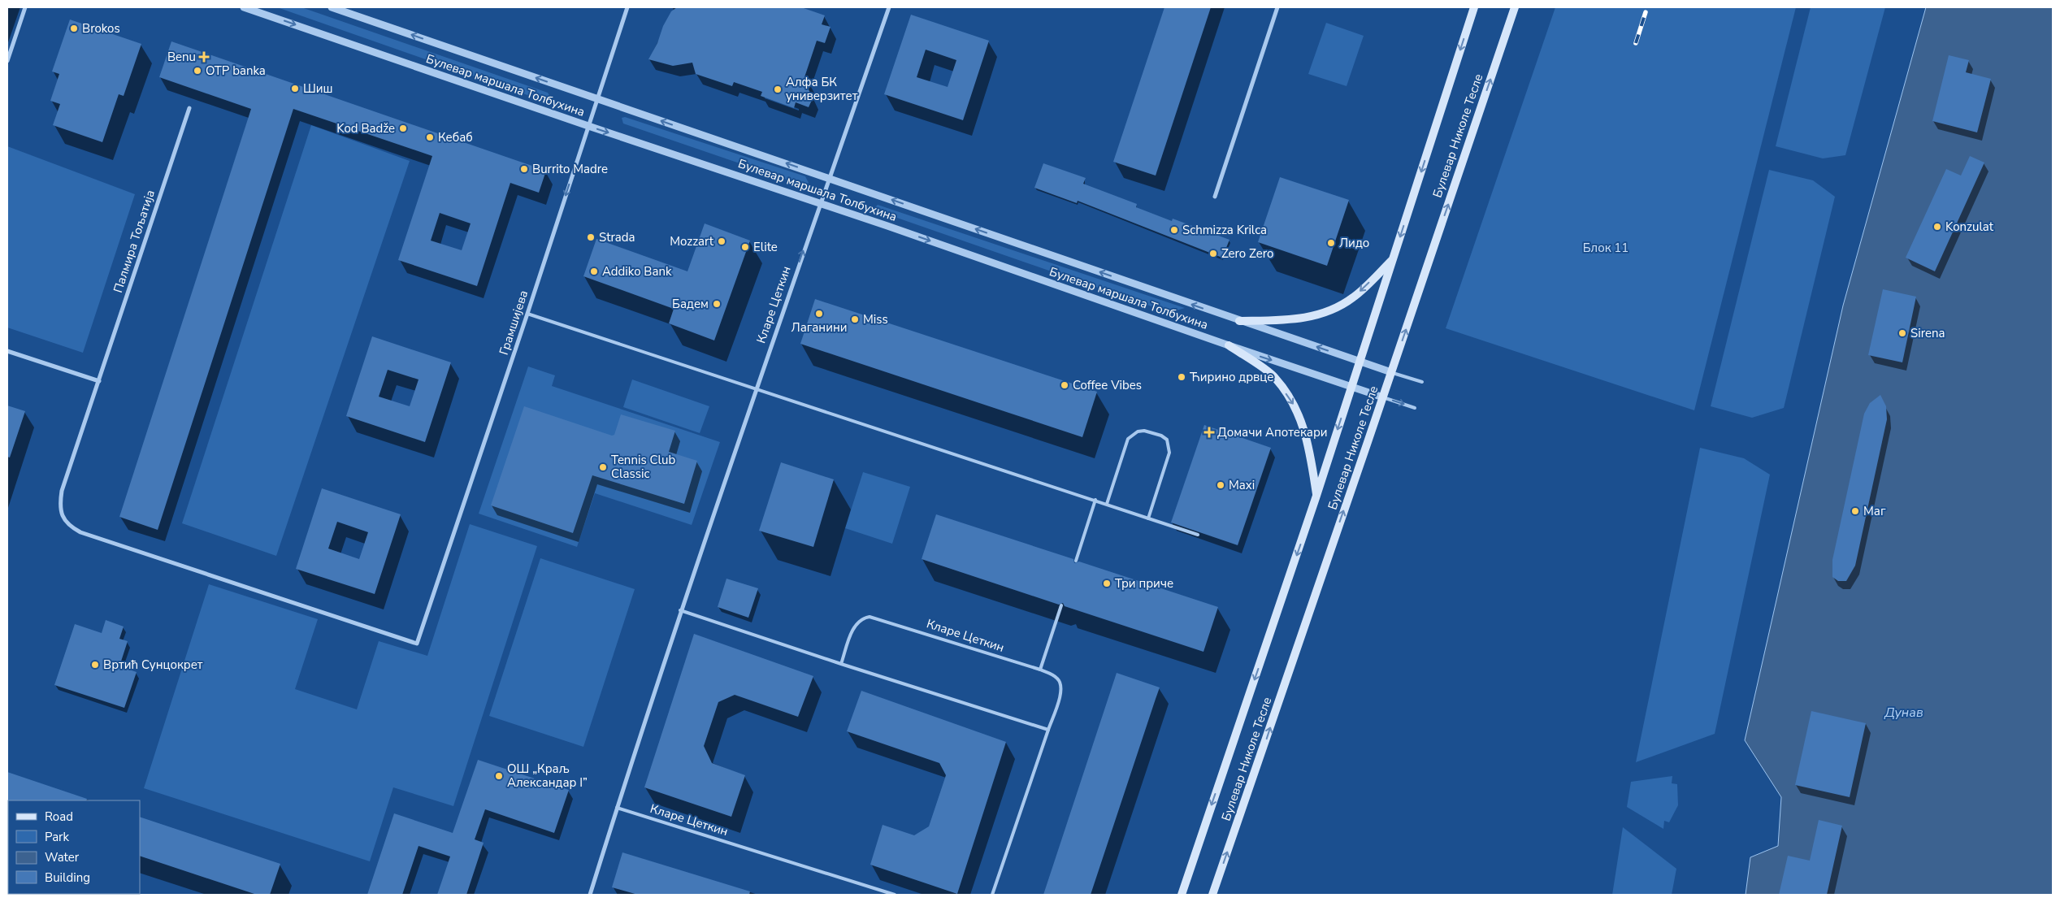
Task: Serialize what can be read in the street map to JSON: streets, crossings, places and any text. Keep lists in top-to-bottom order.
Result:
{
  "streets": {
    "main road": ["Булевар Николе Тесле"],
    "street": [
      "Булевар маршала Толбухина",
      "Палмира Тољатија",
      "Кларе Цеткин",
      "Грамшијева"
    ]
  },
  "crossings": [
    ["Булевар маршала Толбухина", "Булевар Николе Тесле"],
    ["Булевар маршала Толбухина", "Кларе Цеткин"],
    ["Булевар маршала Толбухина", "Грамшијева"],
    ["Палмира Тољатија", "Грамшијева"]
  ],
  "water": ["Дунав"],
  "parks": ["Блок 11"],
  "places": {
    "other": [
      "Brokos",
      "OTP banka",
      "Шиш",
      "Алфа БК универзитет",
      "Kod Badže",
      "Кебаб",
      "Burrito Madre",
      "Konzulat",
      "Schmizza Krilca",
      "Strada",
      "Mozzart",
      "Лидо",
      "Elite",
      "Zero Zero",
      "Addiko Bank",
      "Бадем",
      "Лаганини",
      "Miss",
      "Sirena",
      "Ћирино дрвце",
      "Coffee Vibes",
      "Tennis Club Classic",
      "Maxi",
      "Маг",
      "Три приче",
      "Вртић Сунцокрет",
      "ОШ „Краљ Александар I”"
    ],
    "health": ["Benu", "Домачи Апотекари"]
  },
  "legend": [
    "Road",
    "Park",
    "Water",
    "Building"
  ]
}
